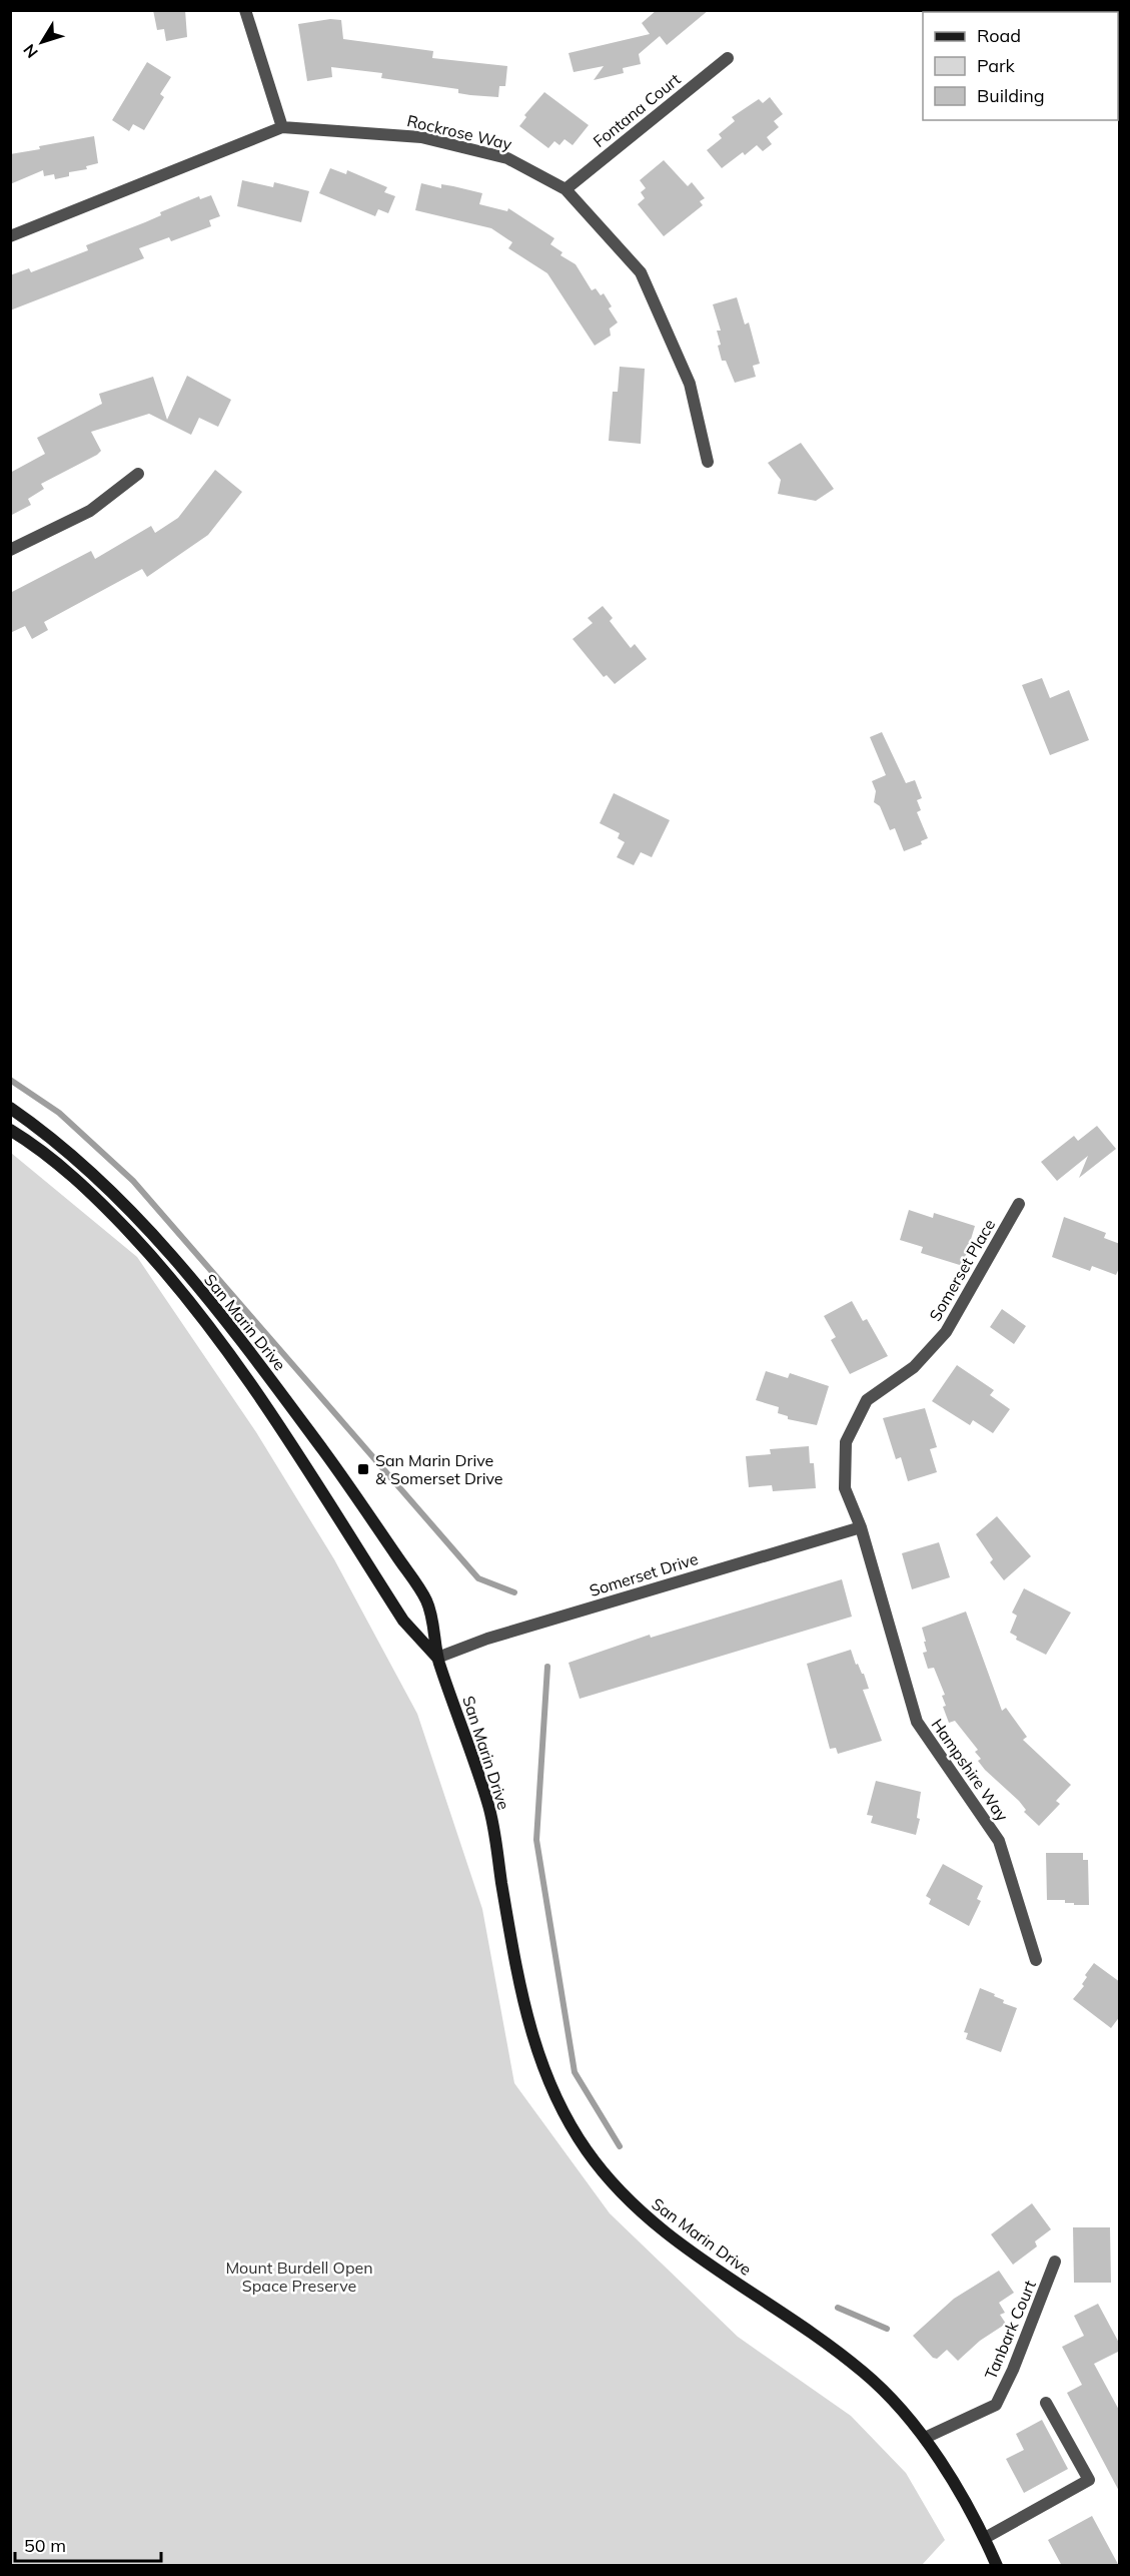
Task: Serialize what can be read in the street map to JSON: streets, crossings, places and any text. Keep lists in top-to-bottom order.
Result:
{
  "streets": {
    "main road": ["San Marin Drive"],
    "street": [
      "Fontana Court",
      "Rockrose Way",
      "Somerset Place",
      "Somerset Drive",
      "Hampshire Way",
      "Tanbark Court"
    ]
  },
  "crossings": [
    ["Fontana Court", "Rockrose Way"],
    ["Somerset Place", "Somerset Drive"],
    ["Somerset Place", "Hampshire Way"],
    ["San Marin Drive", "Somerset Drive"],
    ["San Marin Drive", "Tanbark Court"],
    ["Somerset Drive", "Hampshire Way"]
  ],
  "parks": ["Mount Burdell Open Space Preserve"],
  "places": {
    "transit": ["San Marin Drive & Somerset Drive"]
  },
  "legend": ["Road", "Park", "Building"],
  "scale_bar": "50 m",
  "north": "bottom left"
}
